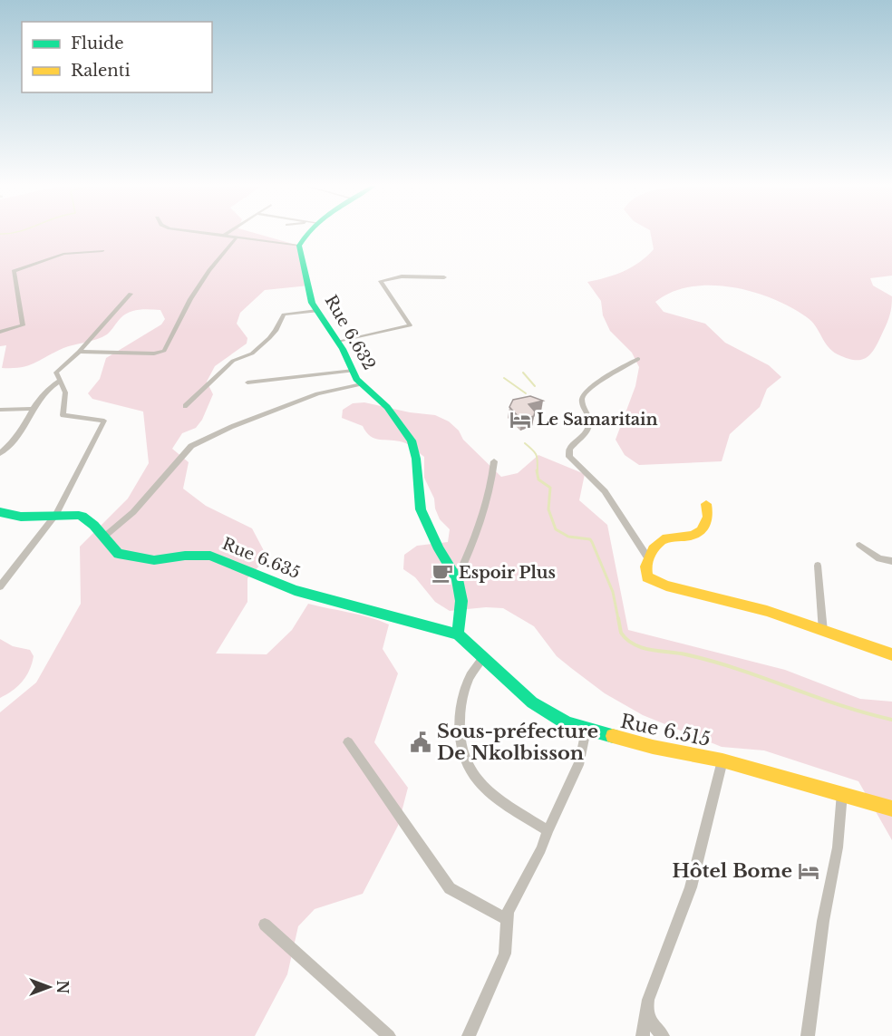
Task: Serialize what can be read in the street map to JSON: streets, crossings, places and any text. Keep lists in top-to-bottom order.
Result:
{
  "streets": {
    "street": ["Rue 6.632", "Rue 6.635", "Rue 6.515"]
  },
  "crossings": [
    ["Rue 6.632", "Rue 6.635"],
    ["Rue 6.632", "Rue 6.515"],
    ["Rue 6.635", "Rue 6.515"]
  ],
  "places": {
    "hotel": ["Le Samaritain", "Hôtel Bome"],
    "cafe": ["Espoir Plus"],
    "public building": ["Sous-préfecture De Nkolbisson"]
  },
  "legend": ["Fluide", "Ralenti"],
  "north": "right"
}
